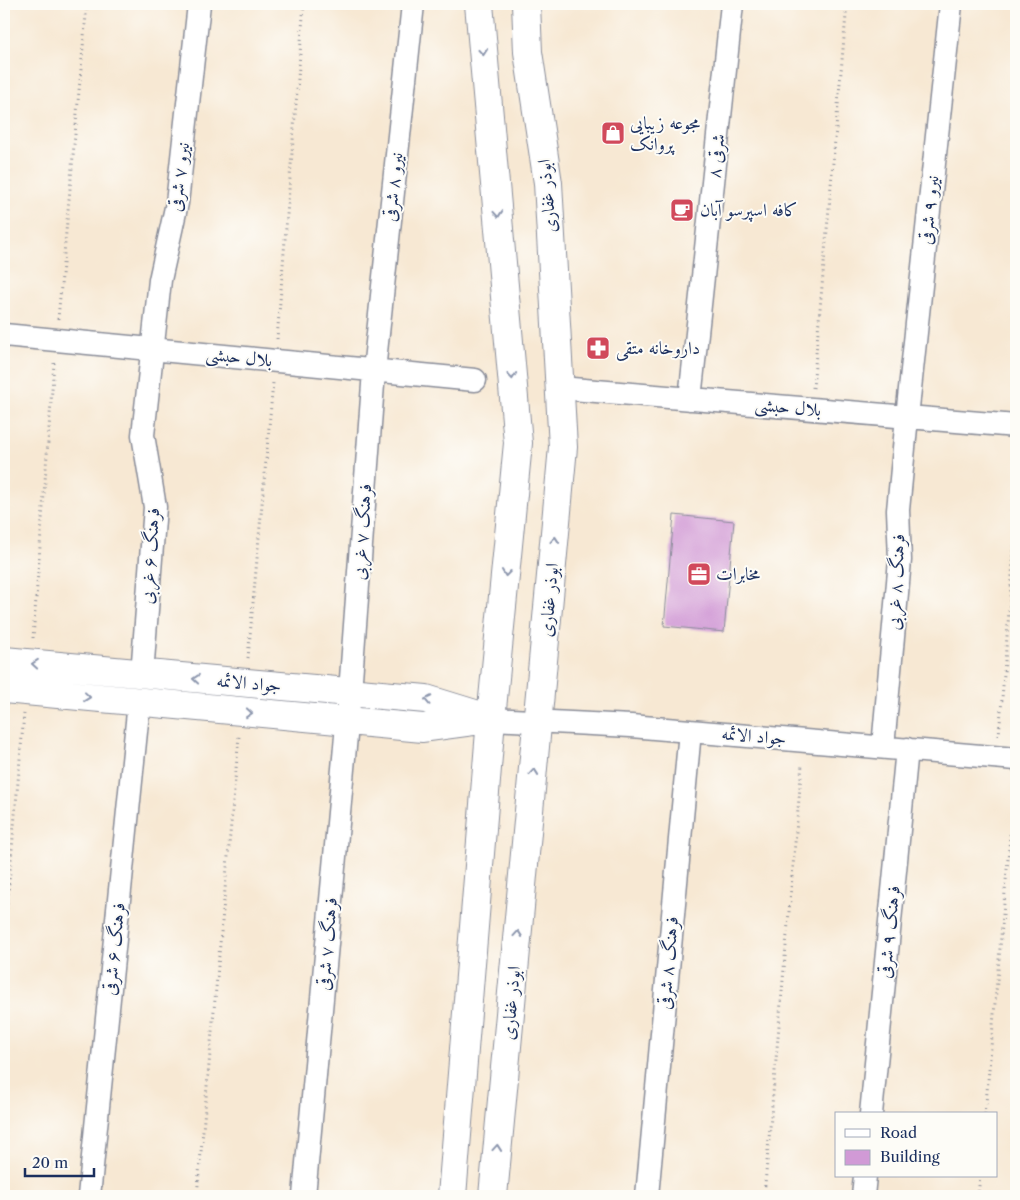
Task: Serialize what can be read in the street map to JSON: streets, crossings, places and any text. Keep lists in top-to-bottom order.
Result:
{
  "streets": {
    "street": [
      "۸ شرقی",
      "نیرو ۷ شرقی",
      "نیرو ۸ شرقی",
      "ابوذر غفاری",
      "نیرو ۹ شرقی",
      "بلال حبشی",
      "فرهنگ ۷ غربی",
      "فرهنگ ۶ غربی",
      "فرهنگ ۸ غربی",
      "جواد الائمه",
      "فرهنگ ۹ شرقی",
      "فرهنگ ۷ شرقی",
      "فرهنگ ۶ شرقی",
      "فرهنگ ۸ شرقی"
    ]
  },
  "crossings": [
    ["۸ شرقی", "بلال حبشی"],
    ["نیرو ۷ شرقی", "بلال حبشی"],
    ["نیرو ۷ شرقی", "فرهنگ ۶ غربی"],
    ["نیرو ۸ شرقی", "بلال حبشی"],
    ["نیرو ۸ شرقی", "فرهنگ ۷ غربی"],
    ["ابوذر غفاری", "بلال حبشی"],
    ["ابوذر غفاری", "جواد الائمه"],
    ["نیرو ۹ شرقی", "بلال حبشی"],
    ["نیرو ۹ شرقی", "فرهنگ ۸ غربی"],
    ["بلال حبشی", "فرهنگ ۷ غربی"],
    ["بلال حبشی", "فرهنگ ۶ غربی"],
    ["بلال حبشی", "فرهنگ ۸ غربی"],
    ["فرهنگ ۷ غربی", "جواد الائمه"],
    ["فرهنگ ۷ غربی", "فرهنگ ۷ شرقی"],
    ["فرهنگ ۶ غربی", "جواد الائمه"],
    ["فرهنگ ۸ غربی", "جواد الائمه"],
    ["جواد الائمه", "فرهنگ ۹ شرقی"],
    ["جواد الائمه", "فرهنگ ۷ شرقی"],
    ["جواد الائمه", "فرهنگ ۶ شرقی"],
    ["جواد الائمه", "فرهنگ ۸ شرقی"]
  ],
  "places": {
    "shop": ["مجوعه زیبایی پروانک"],
    "cafe": ["کافه اسپرسو آبان"],
    "pharmacy": ["داروخانه متقی"],
    "office": ["مخابرات"]
  },
  "legend": ["Road", "Building"],
  "scale_bar": "20 m"
}
